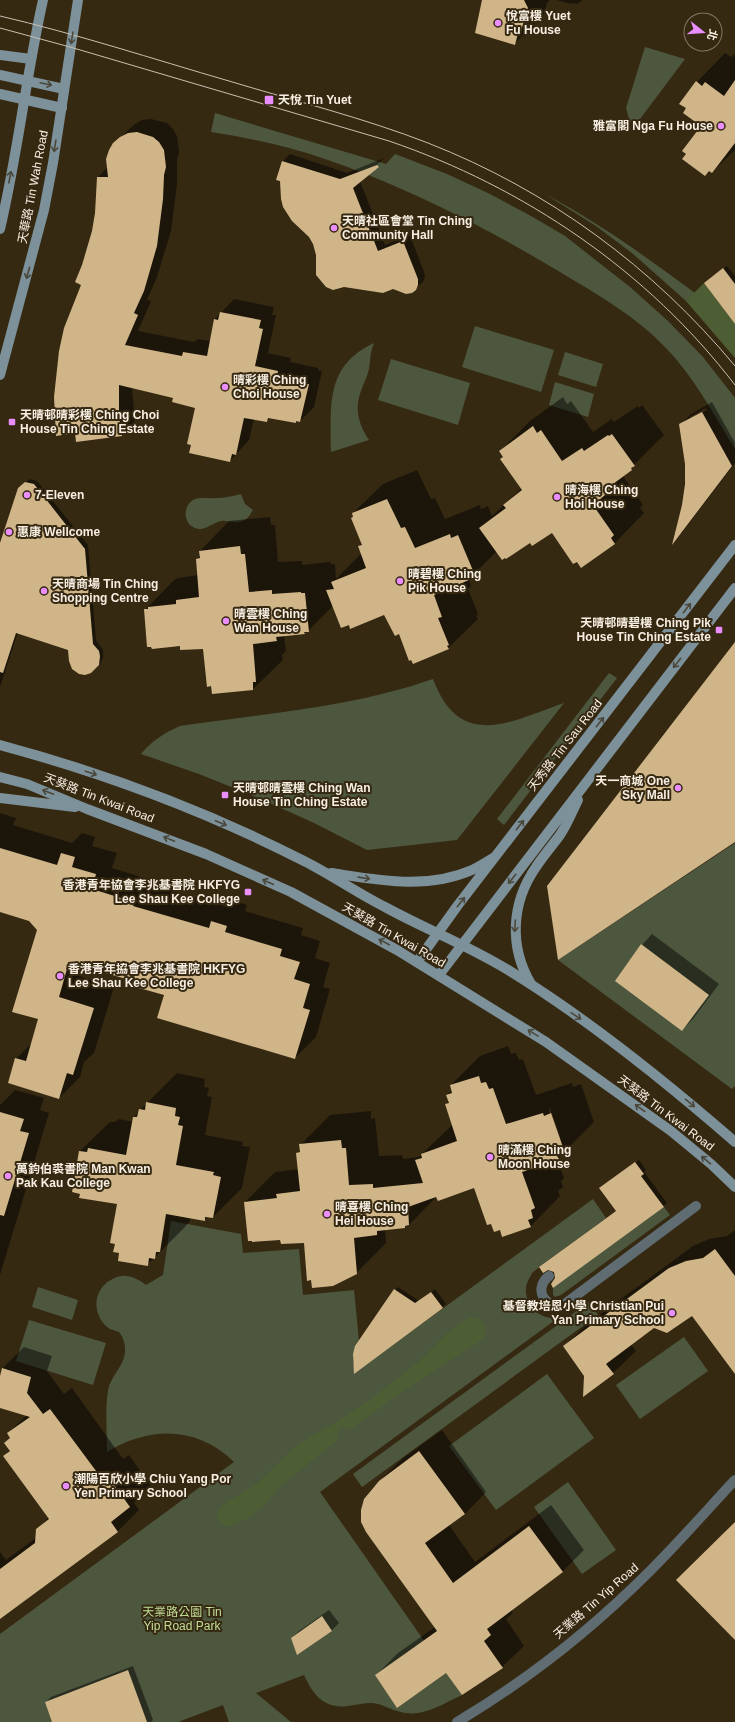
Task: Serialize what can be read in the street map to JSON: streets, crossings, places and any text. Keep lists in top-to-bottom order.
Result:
{
  "streets": {
    "street": [
      "天華路 Tin Wah Road",
      "天秀路 Tin Sau Road",
      "天葵路 Tin Kwai Road",
      "天業路 Tin Yip Road"
    ]
  },
  "crossings": [
    ["天秀路 Tin Sau Road", "天葵路 Tin Kwai Road"]
  ],
  "parks": ["天業路公園 Tin Yip Road Park"],
  "places": {
    "other": [
      "悅富樓 Yuet Fu House",
      "雅富閣 Nga Fu House",
      "天晴社區會堂 Tin Ching Community Hall",
      "晴彩樓 Ching Choi House",
      "7-Eleven",
      "晴海樓 Ching Hoi House",
      "惠康 Wellcome",
      "晴碧樓 Ching Pik House",
      "天晴商場 Tin Ching Shopping Centre",
      "晴雲樓 Ching Wan House",
      "天一商城 One Sky Mall",
      "香港青年拹會李兆基書院 HKFYG Lee Shau Kee College",
      "晴滿樓 Ching Moon House",
      "萬鈞伯裘書院 Man Kwan Pak Kau College",
      "晴喜樓 Ching Hei House",
      "基督教培恩小學 Christian Pui Yan Primary School",
      "潮陽百欣小學 Chiu Yang Por Yen Primary School"
    ],
    "transit": [
      "天悅 Tin Yuet",
      "天晴邨晴彩樓 Ching Choi House Tin Ching Estate",
      "天晴邨晴碧樓 Ching Pik House Tin Ching Estate",
      "天晴邨晴雲樓 Ching Wan House Tin Ching Estate",
      "香港青年協會李兆基書院 HKFYG Lee Shau Kee College"
    ]
  },
  "north": "right"
}
